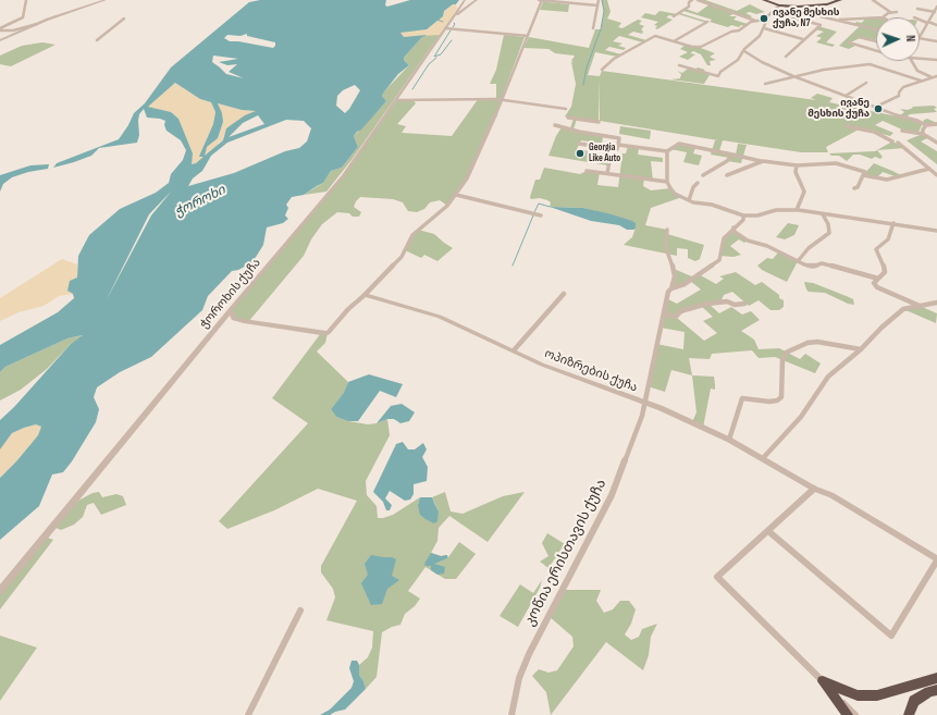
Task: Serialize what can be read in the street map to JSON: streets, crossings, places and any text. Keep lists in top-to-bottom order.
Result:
{
  "streets": {
    "street": ["ჭოროხის ქუჩა", "ოპიზრების ქუჩა", "კოწია ერისთავის ქუჩა"]
  },
  "crossings": [
    ["ოპიზრების ქუჩა", "კოწია ერისთავის ქუჩა"]
  ],
  "water": ["ჭოროხი"],
  "places": ["ივანე მესხის ქუჩა, N7", "ივანე მესხის ქუჩა", "Georgia Like Auto"],
  "north": "right"
}
